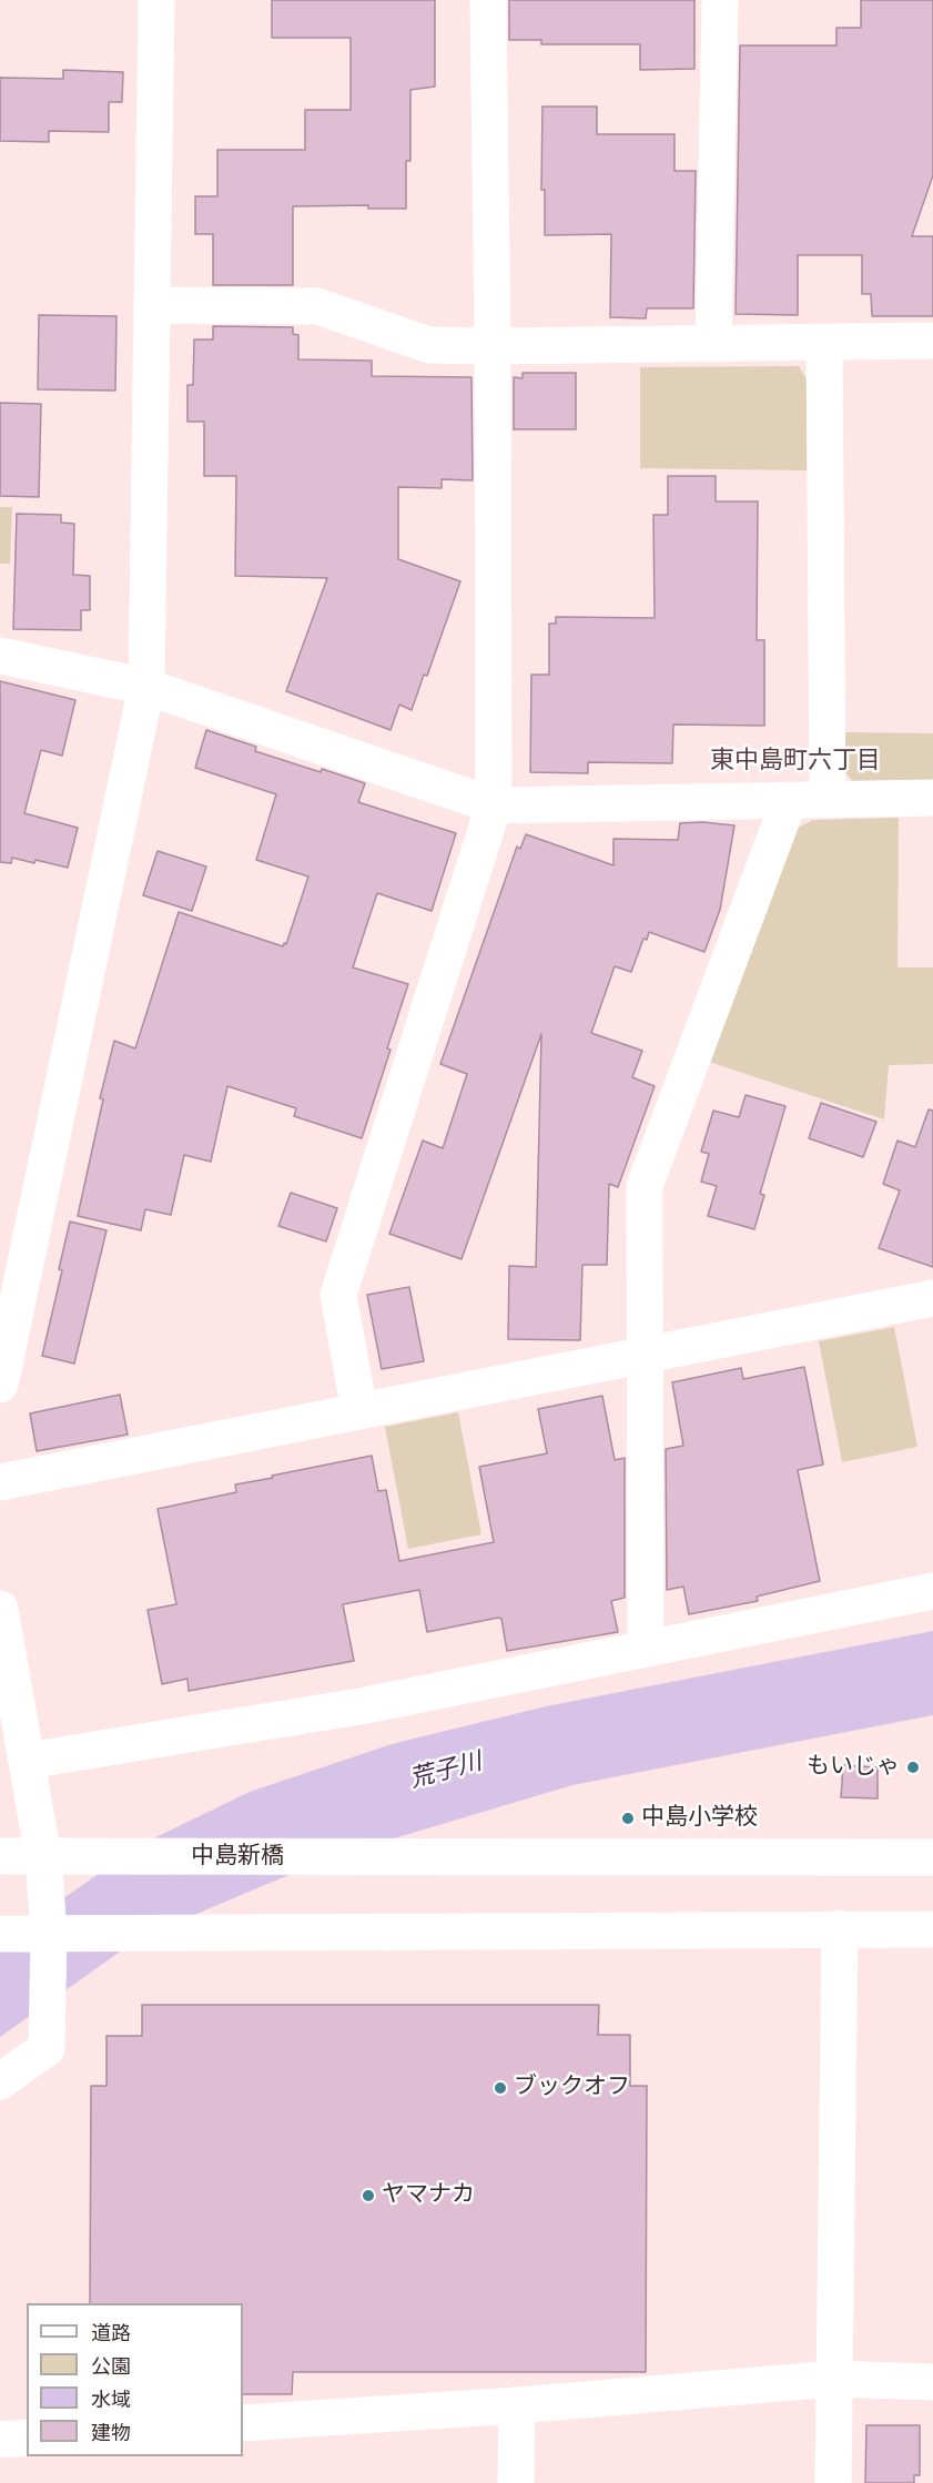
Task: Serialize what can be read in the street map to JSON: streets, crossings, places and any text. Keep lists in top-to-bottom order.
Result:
{
  "streets": {
    "street": ["中島新橋"]
  },
  "districts": ["東中島町六丁目"],
  "water": ["荒子川"],
  "places": [
    "もいじゃ",
    "中島小学校",
    "ブックオフ",
    "ヤマナカ"
  ],
  "legend": [
    "道路",
    "公園",
    "水域",
    "建物"
  ]
}
